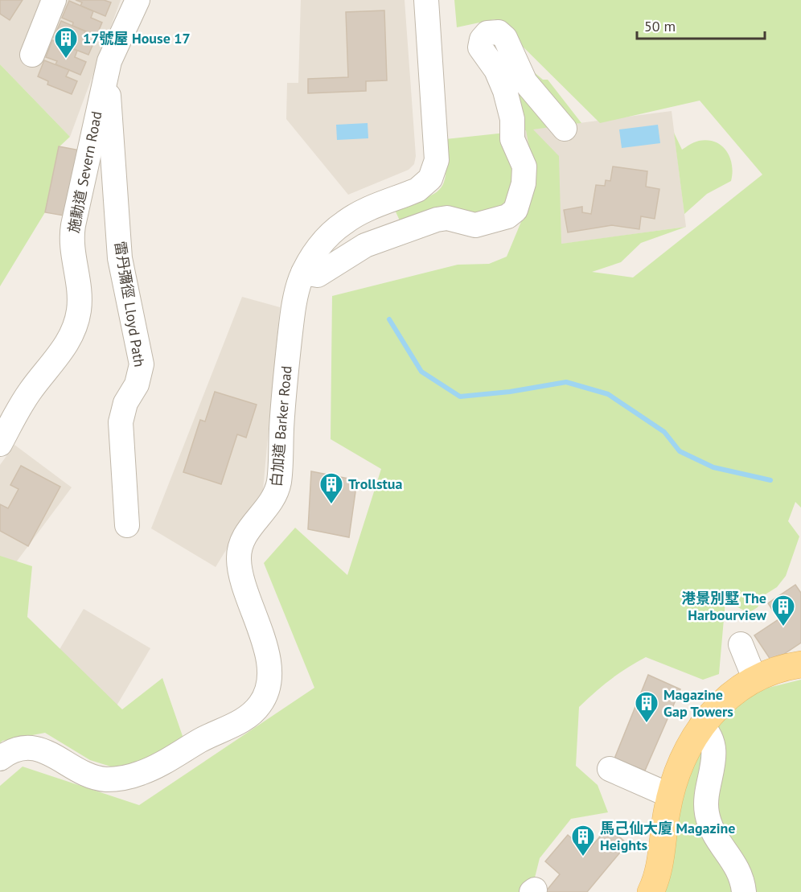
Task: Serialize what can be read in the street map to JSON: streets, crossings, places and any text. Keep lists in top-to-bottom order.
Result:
{
  "streets": {
    "street": ["施勳道 Severn Road", "雷丹彌徑 Lloyd Path", "白加道 Barker Road"]
  },
  "crossings": [
    ["施勳道 Severn Road", "雷丹彌徑 Lloyd Path"]
  ],
  "places": {
    "building": [
      "17號屋 House 17",
      "Trollstua",
      "港景別墅 The Harbourview",
      "Magazine Gap Towers",
      "馬己仙大廈 Magazine Heights"
    ]
  },
  "scale_bar": "50 m"
}
